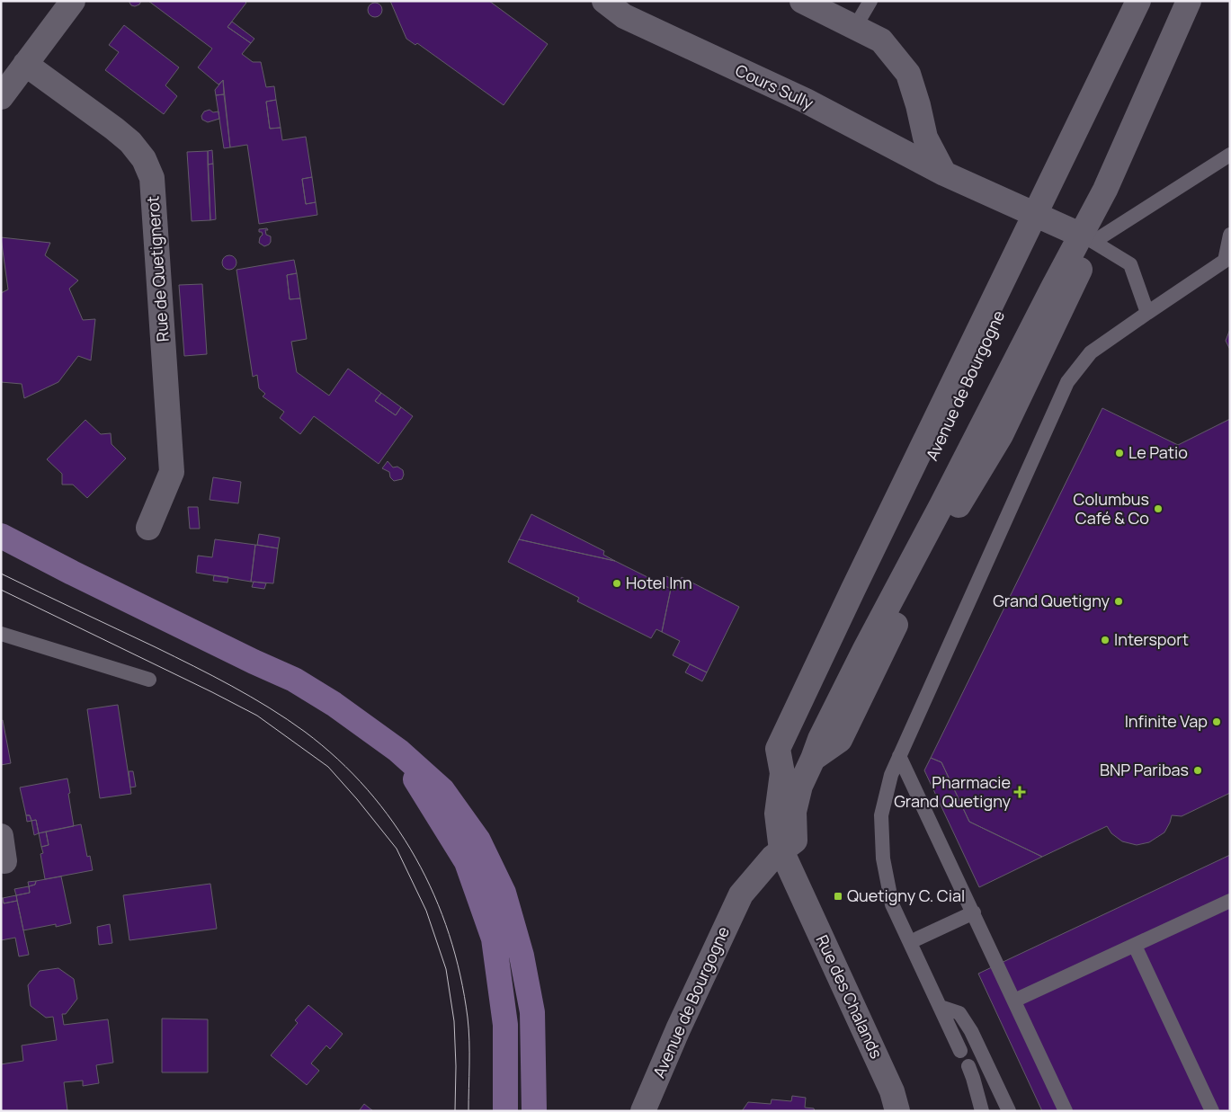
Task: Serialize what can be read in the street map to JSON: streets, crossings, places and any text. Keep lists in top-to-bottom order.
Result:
{
  "streets": {
    "street": [
      "Cours Sully",
      "Rue de Quetignerot",
      "Avenue de Bourgogne",
      "Rue des Chalands"
    ]
  },
  "crossings": [
    ["Cours Sully", "Avenue de Bourgogne"],
    ["Avenue de Bourgogne", "Rue des Chalands"]
  ],
  "places": {
    "other": [
      "Le Patio",
      "Columbus Café & Co",
      "Hotel Inn",
      "Grand Quetigny",
      "Intersport",
      "Infinite Vap",
      "BNP Paribas"
    ],
    "health": ["Pharmacie Grand Quetigny"],
    "transit": ["Quetigny C. Cial"]
  }
}
